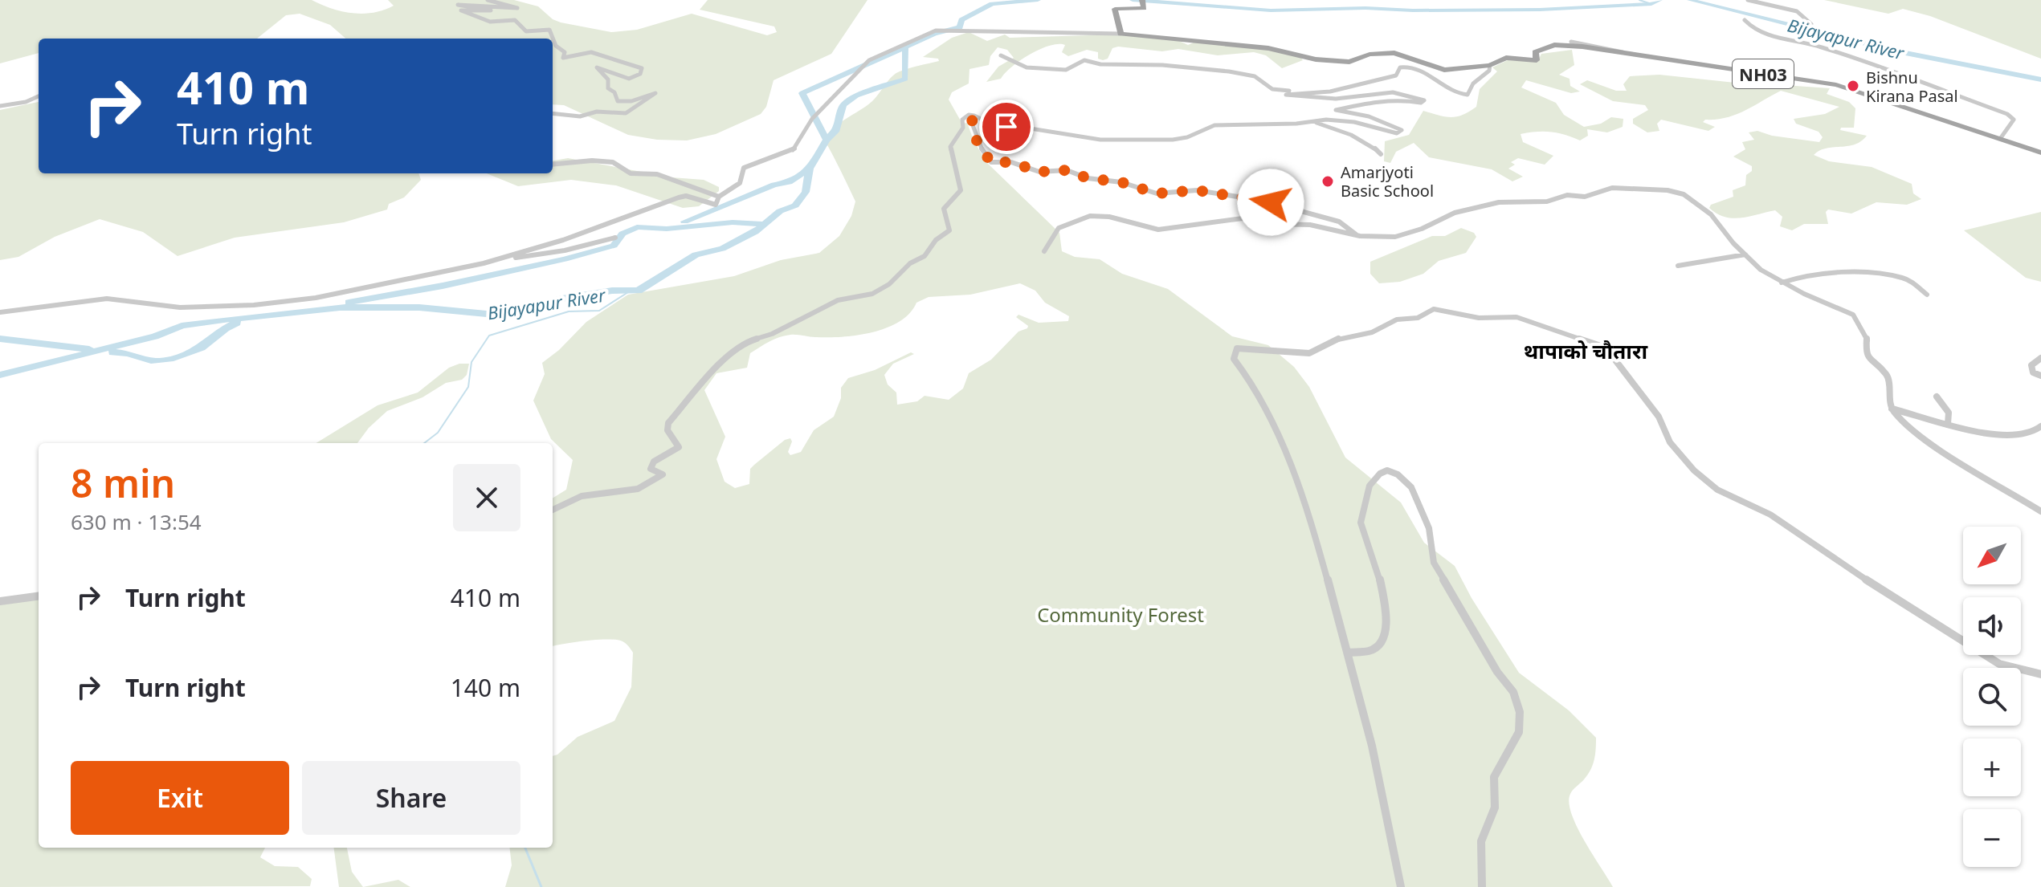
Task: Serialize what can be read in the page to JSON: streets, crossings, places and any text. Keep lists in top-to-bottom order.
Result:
{
  "streets": {
    "main road": ["NH03"]
  },
  "districts": ["थापाको चौतारा"],
  "water": ["Bijayapur River"],
  "parks": ["Community Forest"],
  "places": ["Bishnu Kirana Pasal", "Amarjyoti Basic School"],
  "north": "bottom left",
  "page": {
    "turn": ["410 m", "Turn right"],
    "heading": ["8 min", "630 m · 13:54"],
    "map_buttons": ["+", "−"],
    "list": [
      {
        "name": "Turn right",
        "value": "410 m"
      },
      {
        "name": "Turn right",
        "value": "140 m"
      }
    ],
    "buttons": ["Exit", "Share"]
  }
}
